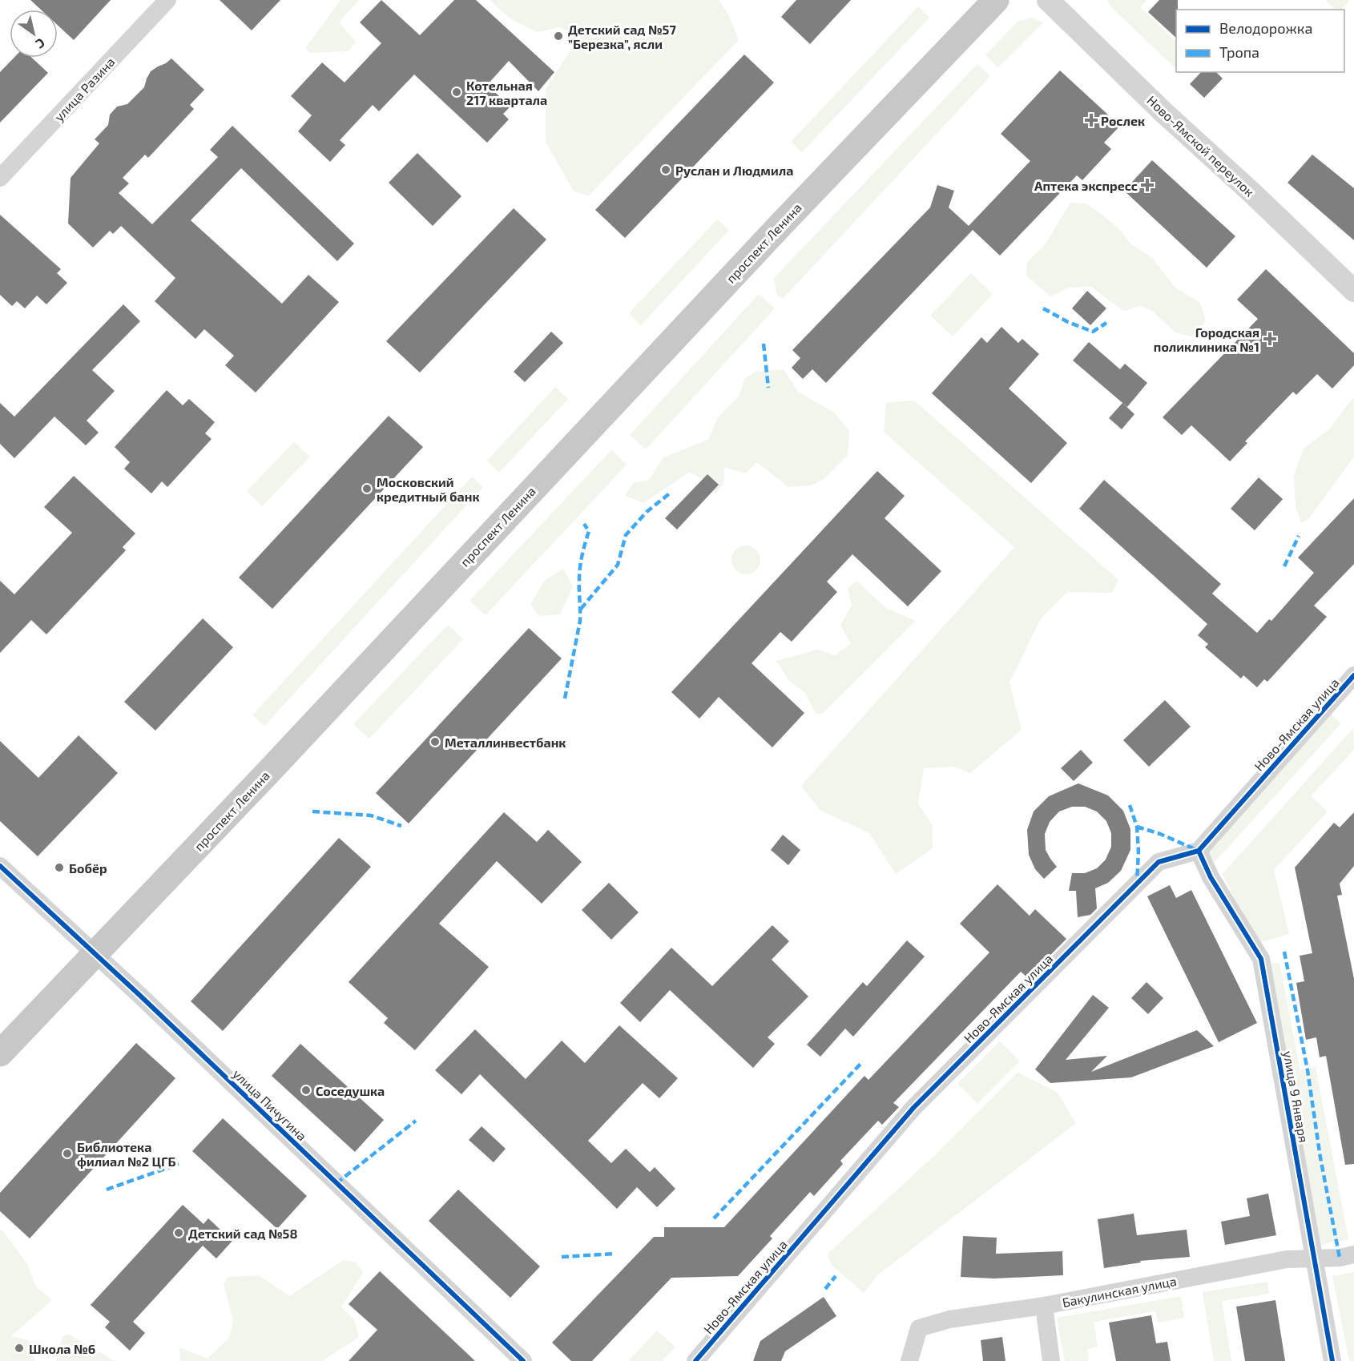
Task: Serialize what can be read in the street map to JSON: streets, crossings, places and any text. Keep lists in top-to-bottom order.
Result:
{
  "streets": {
    "main road": ["проспект Ленина"],
    "street": [
      "улица Разина",
      "Ново-Ямской переулок",
      "Ново-Ямская улица",
      "улица 9 Января",
      "улица Пичугина",
      "Бакулинская улица"
    ]
  },
  "crossings": [
    ["проспект Ленина", "улица Пичугина"],
    ["Ново-Ямская улица", "улица 9 Января"],
    ["улица 9 Января", "Бакулинская улица"]
  ],
  "places": {
    "other": [
      "Детский сад №57 \"Березка\", ясли",
      "Котельная 217 квартала",
      "Руслан и Людмила",
      "Московский кредитный банк",
      "Металлинвестбанк",
      "Бобёр",
      "Соседушка",
      "Библиотека филиал №2 ЦГБ",
      "Детский сад №58",
      "Школа №6"
    ],
    "health": ["Рослек", "Аптека экспресс", "Городская поликлиника №1"]
  },
  "legend": ["Велодорожка", "Тропа"],
  "north": "bottom right"
}
